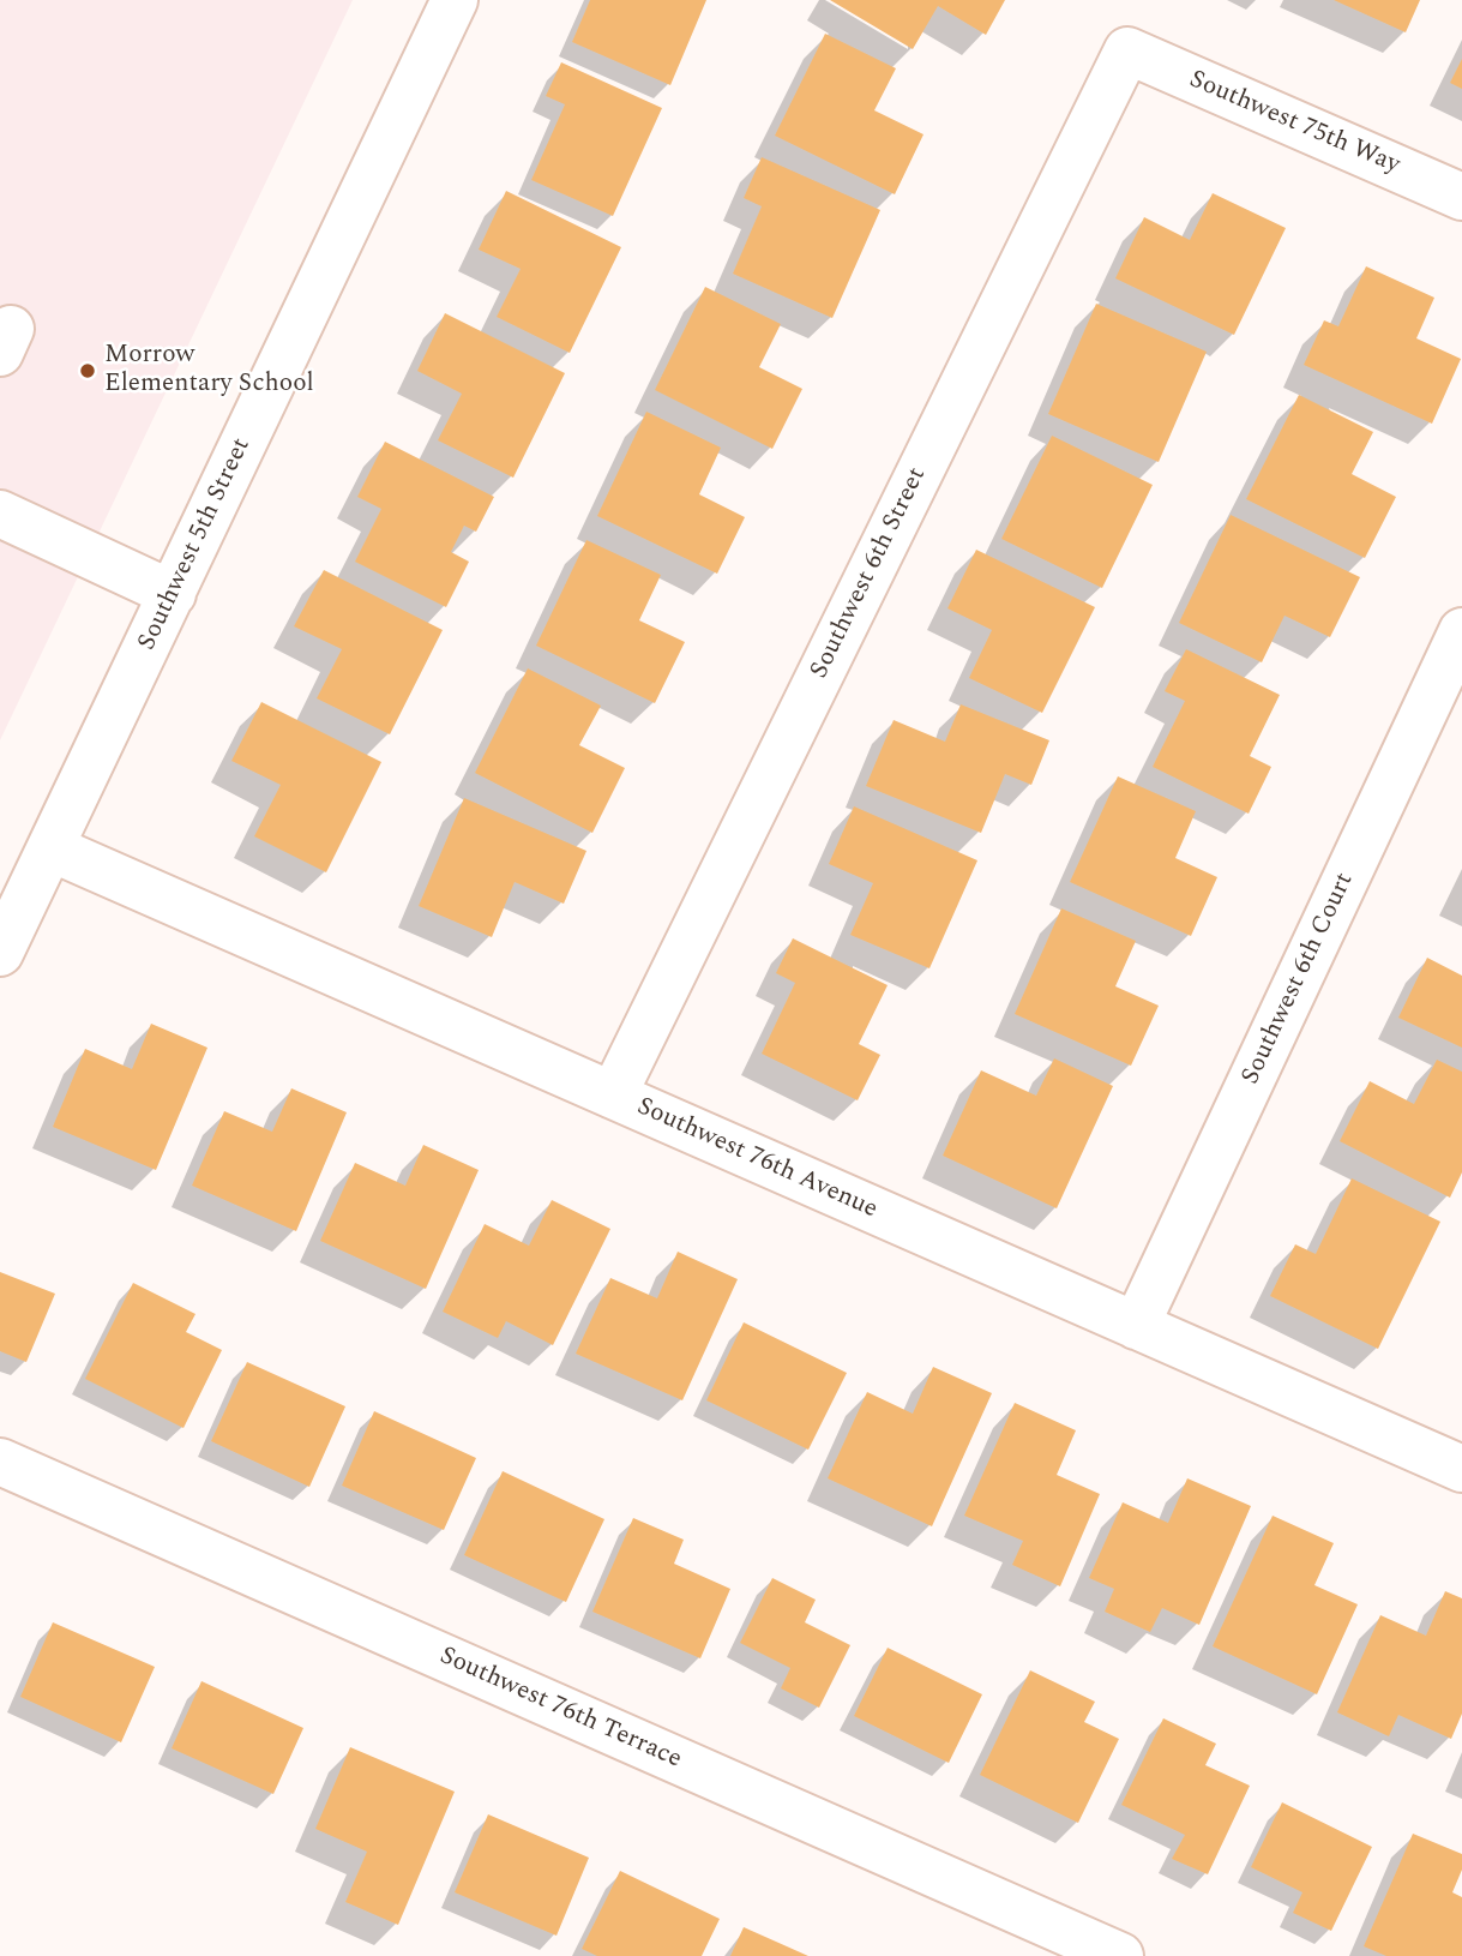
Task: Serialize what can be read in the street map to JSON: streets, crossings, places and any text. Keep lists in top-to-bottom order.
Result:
{
  "streets": {
    "street": [
      "Southwest 75th Way",
      "Southwest 5th Street",
      "Southwest 6th Street",
      "Southwest 6th Court",
      "Southwest 76th Avenue",
      "Southwest 76th Terrace"
    ]
  },
  "crossings": [
    ["Southwest 75th Way", "Southwest 6th Street"],
    ["Southwest 5th Street", "Southwest 76th Avenue"],
    ["Southwest 6th Street", "Southwest 76th Avenue"],
    ["Southwest 6th Court", "Southwest 76th Avenue"]
  ],
  "places": ["Morrow Elementary School"]
}
